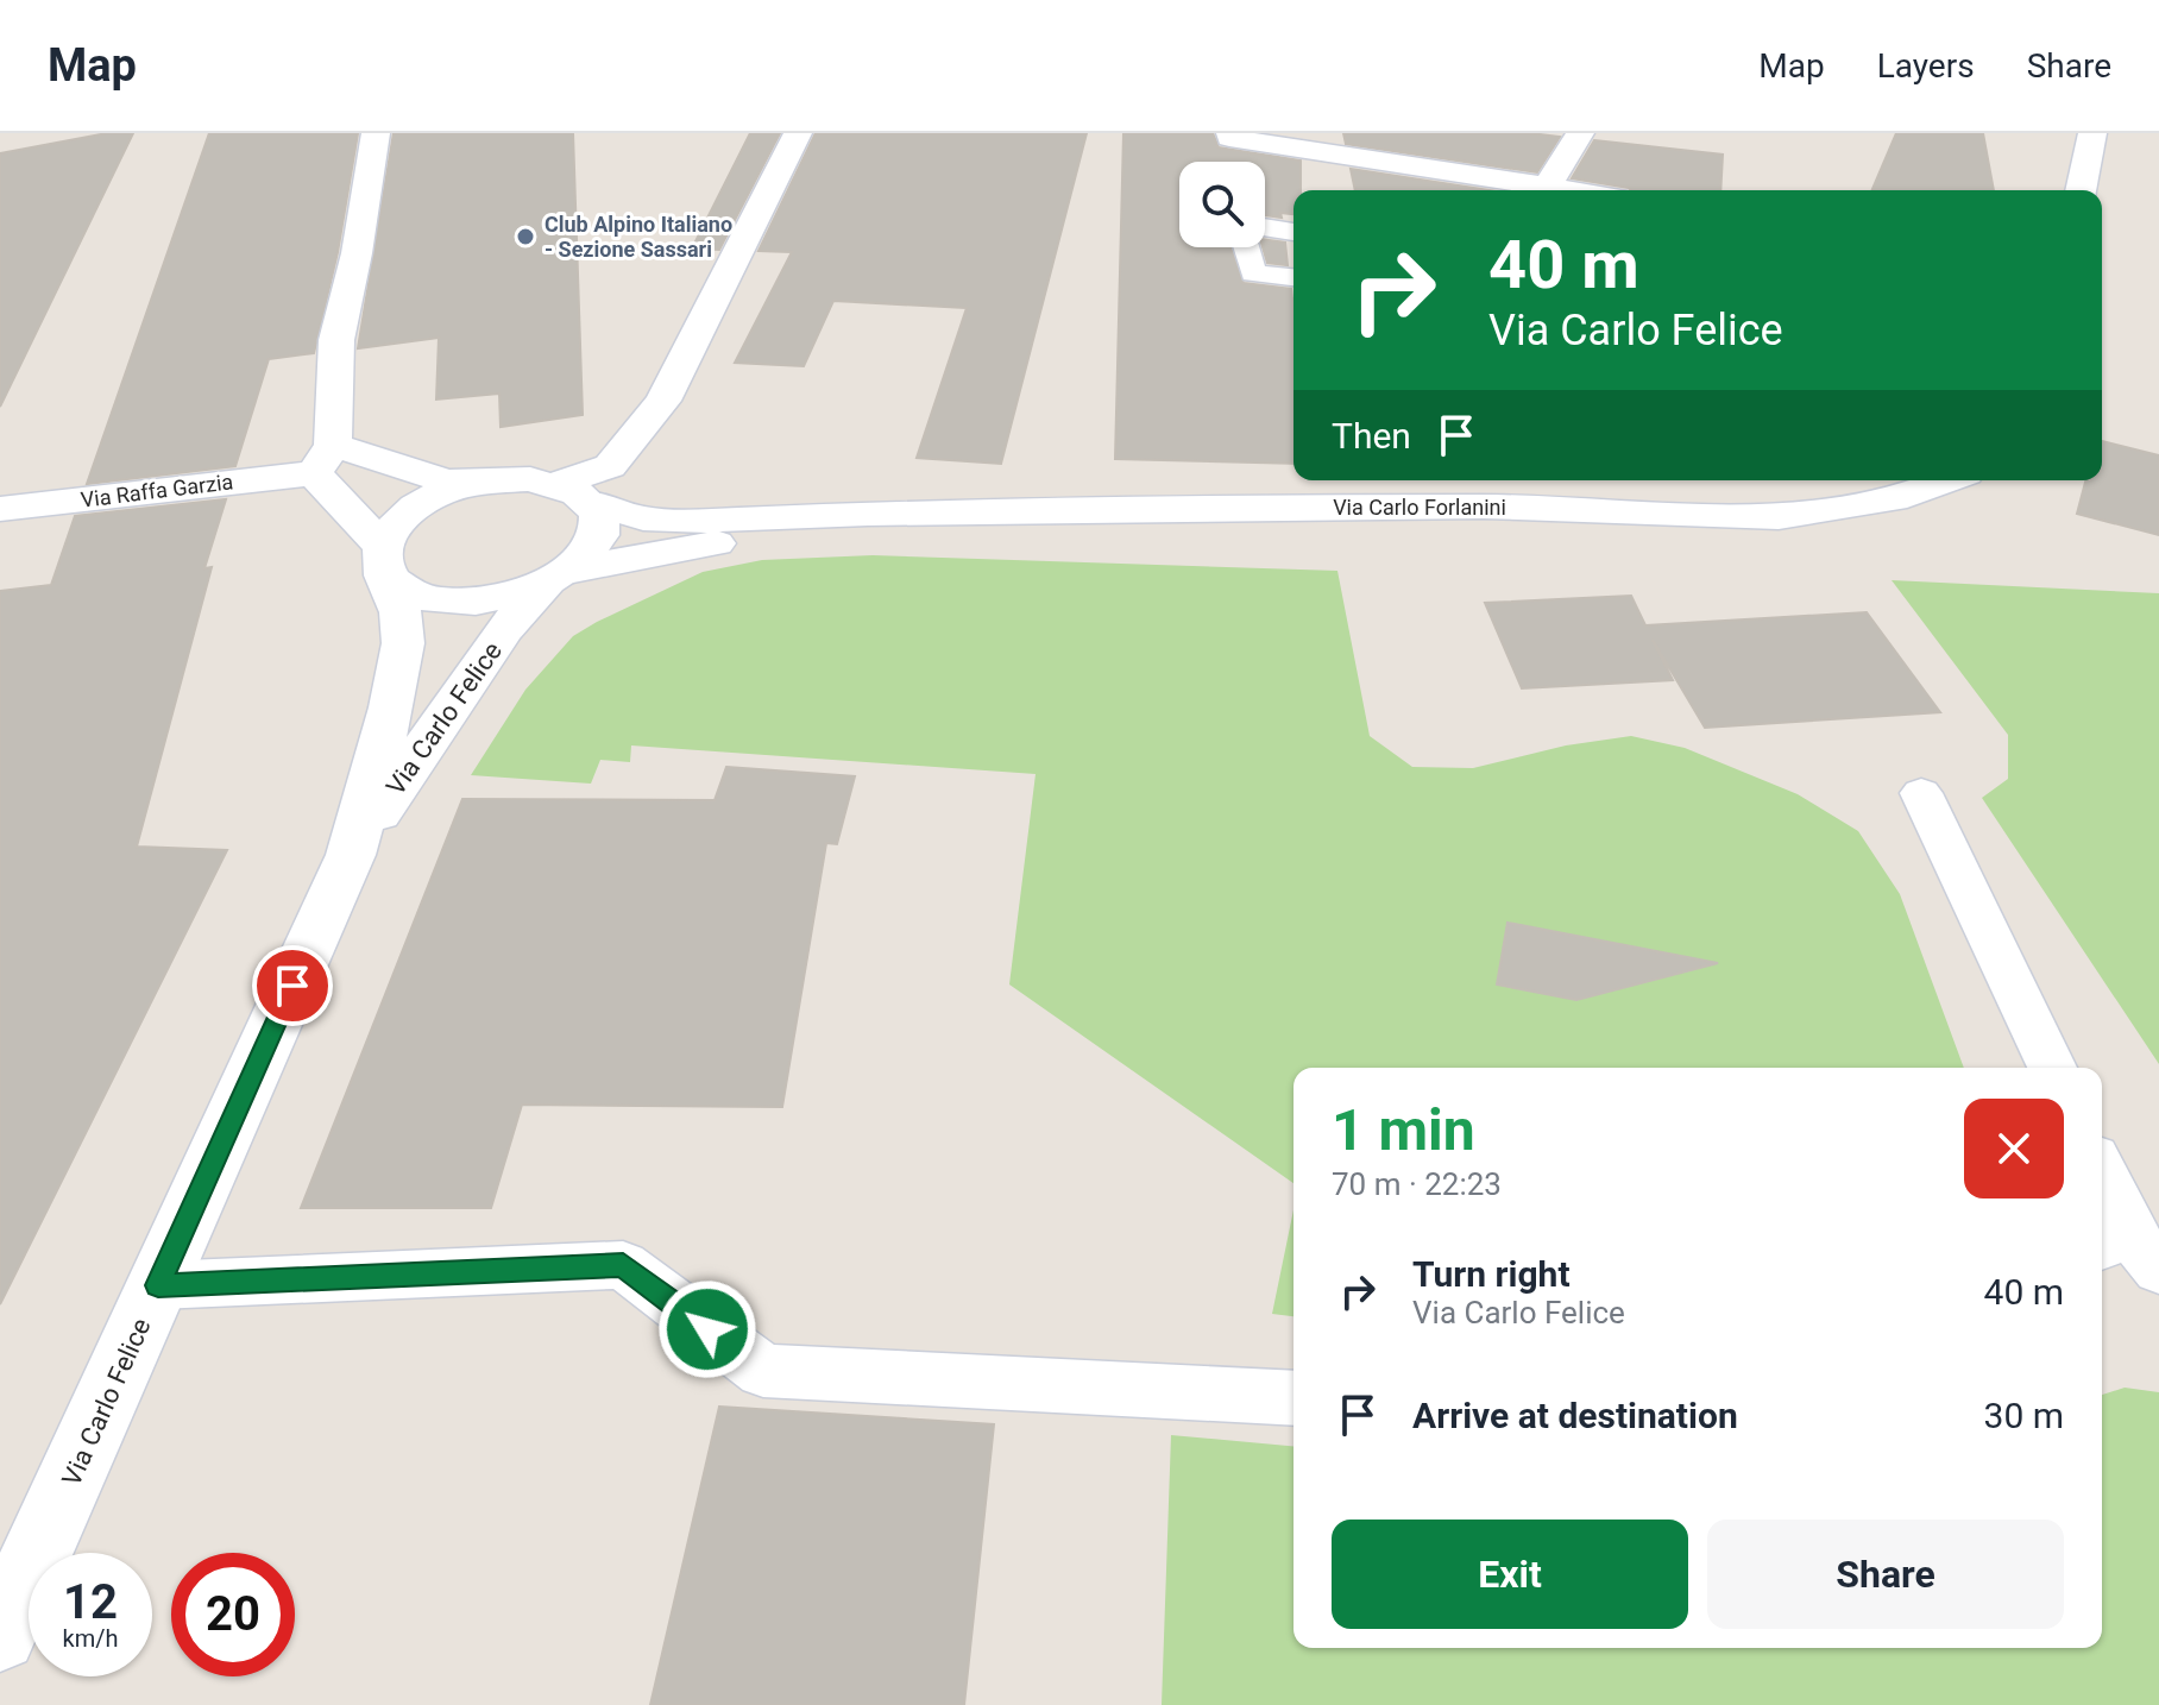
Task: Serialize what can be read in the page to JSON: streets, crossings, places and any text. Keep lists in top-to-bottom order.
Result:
{
  "streets": {
    "street": ["Via Raffa Garzia", "Via Carlo Forlanini", "Via Carlo Felice"]
  },
  "crossings": [
    ["Via Raffa Garzia", "Via Carlo Felice"],
    ["Via Carlo Forlanini", "Via Carlo Felice"]
  ],
  "places": ["Club Alpino Italiano - Sezione Sassari"],
  "page": {
    "header": "Map",
    "nav": ["Map", "Layers", "Share"],
    "turn": ["40 m", "Via Carlo Felice"],
    "then": "Then",
    "heading": ["1 min", "70 m · 22:23"],
    "list": [
      {
        "name": "Turn right",
        "note": "Via Carlo Felice",
        "value": "40 m"
      },
      {
        "name": "Arrive at destination",
        "value": "30 m"
      }
    ],
    "buttons": ["Exit", "Share"],
    "speed": "12 km/h",
    "limit": "20"
  }
}
